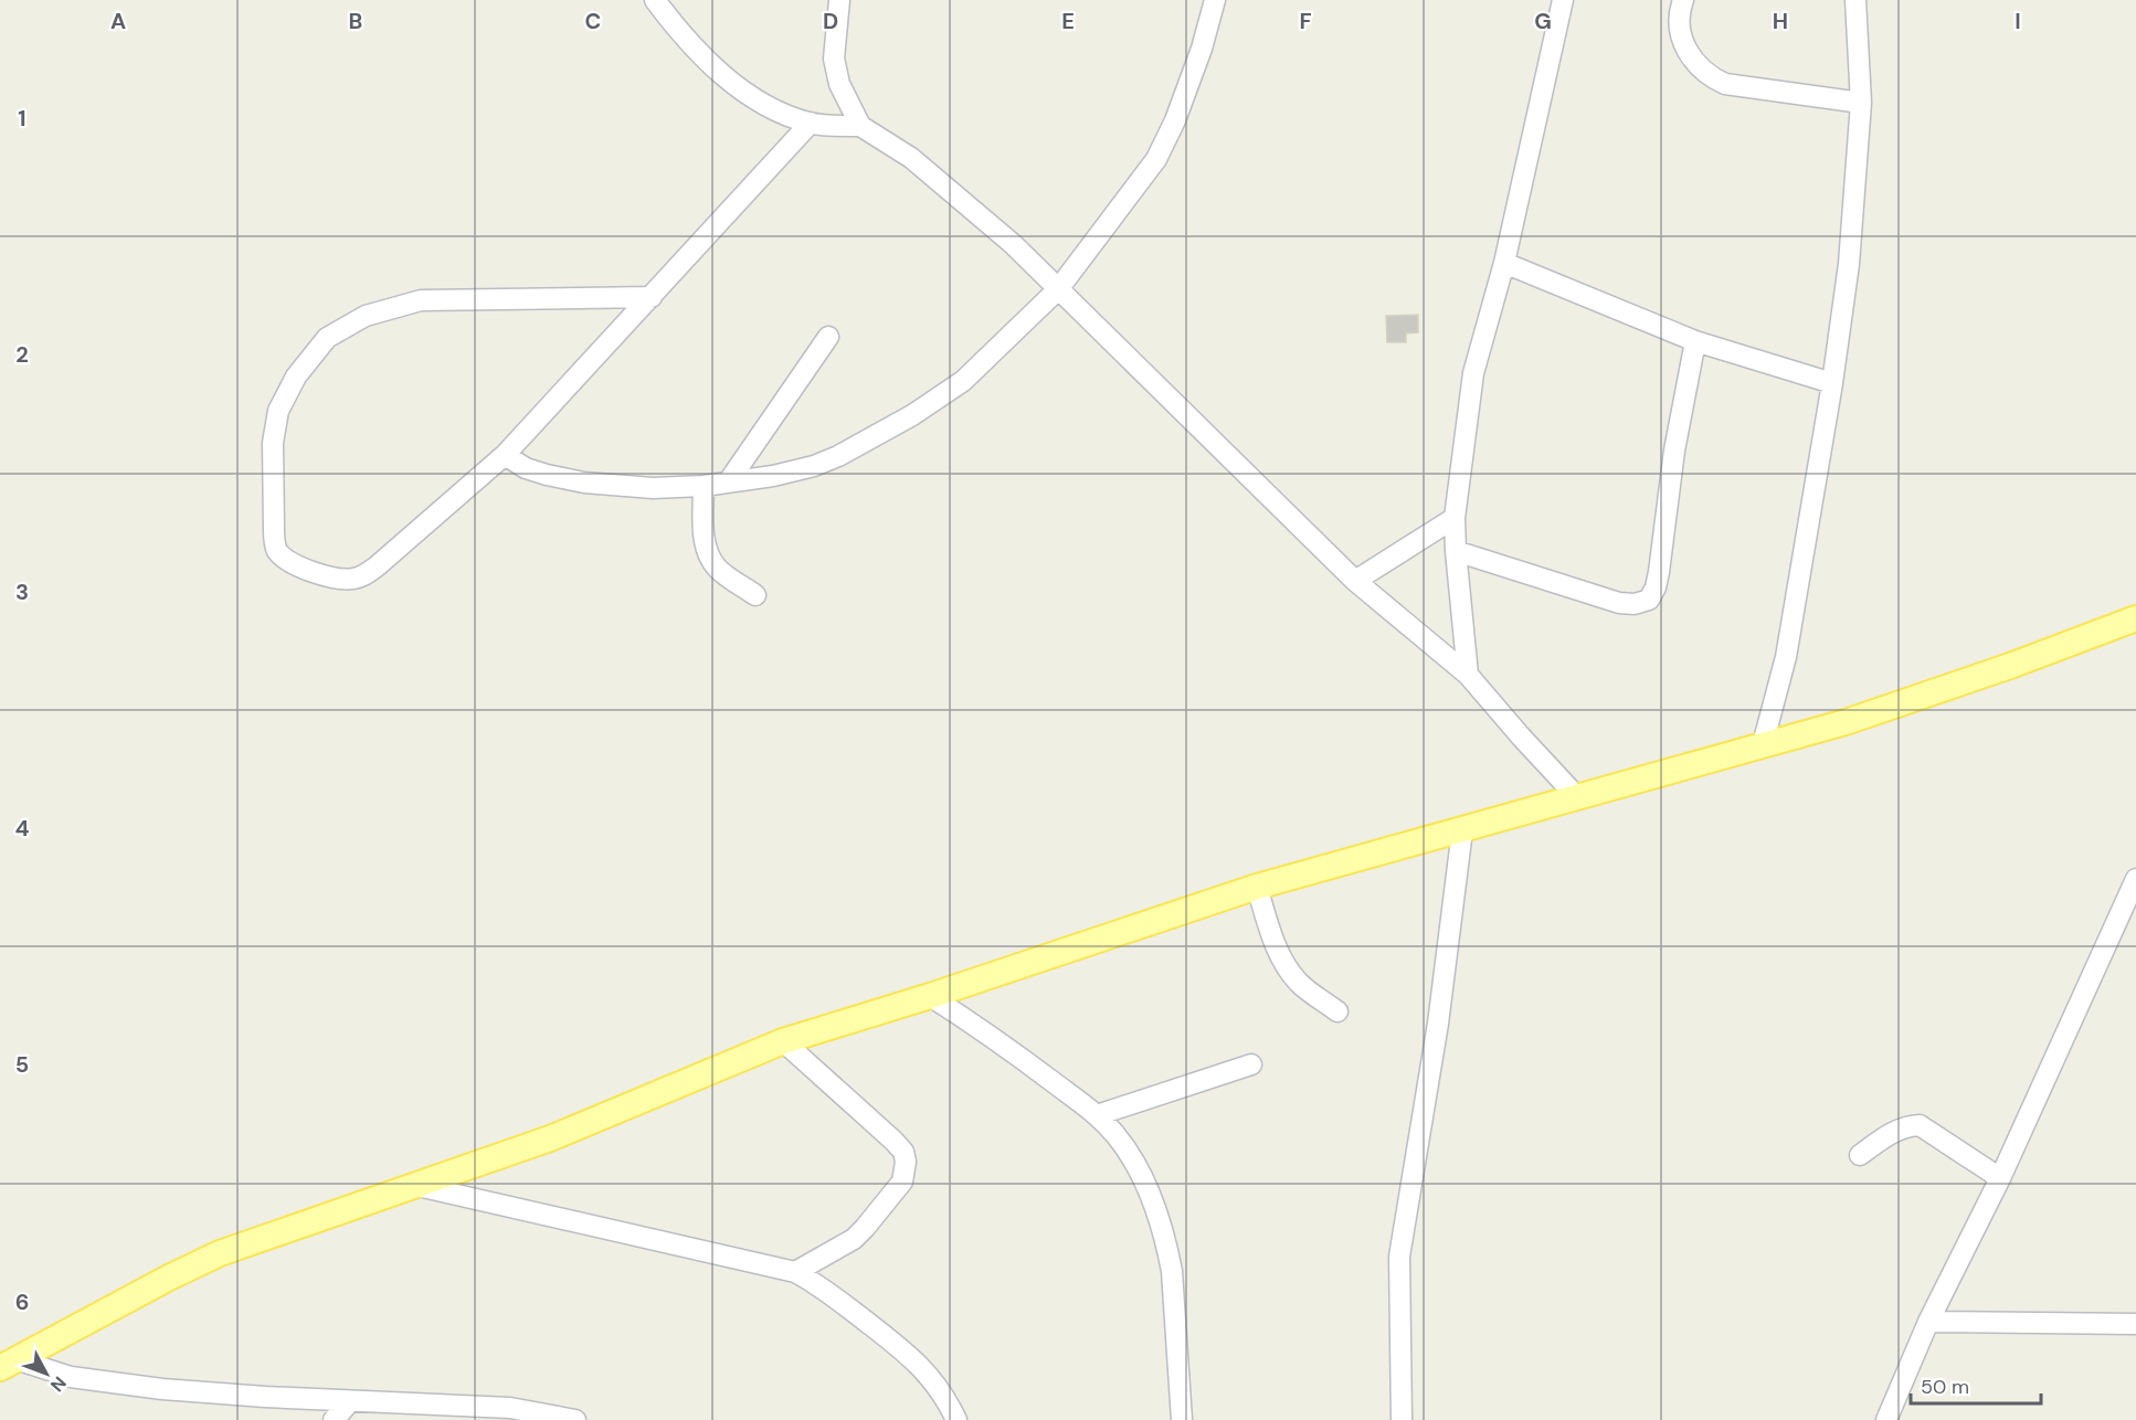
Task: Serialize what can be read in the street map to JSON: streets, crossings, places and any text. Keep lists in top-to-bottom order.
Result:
{
  "scale_bar": "50 m",
  "north": "bottom right",
  "grid": {
    "columns": [
      "A",
      "B",
      "C",
      "D",
      "E",
      "F",
      "G",
      "H",
      "I"
    ],
    "rows": [
      "1",
      "2",
      "3",
      "4",
      "5",
      "6"
    ]
  }
}
